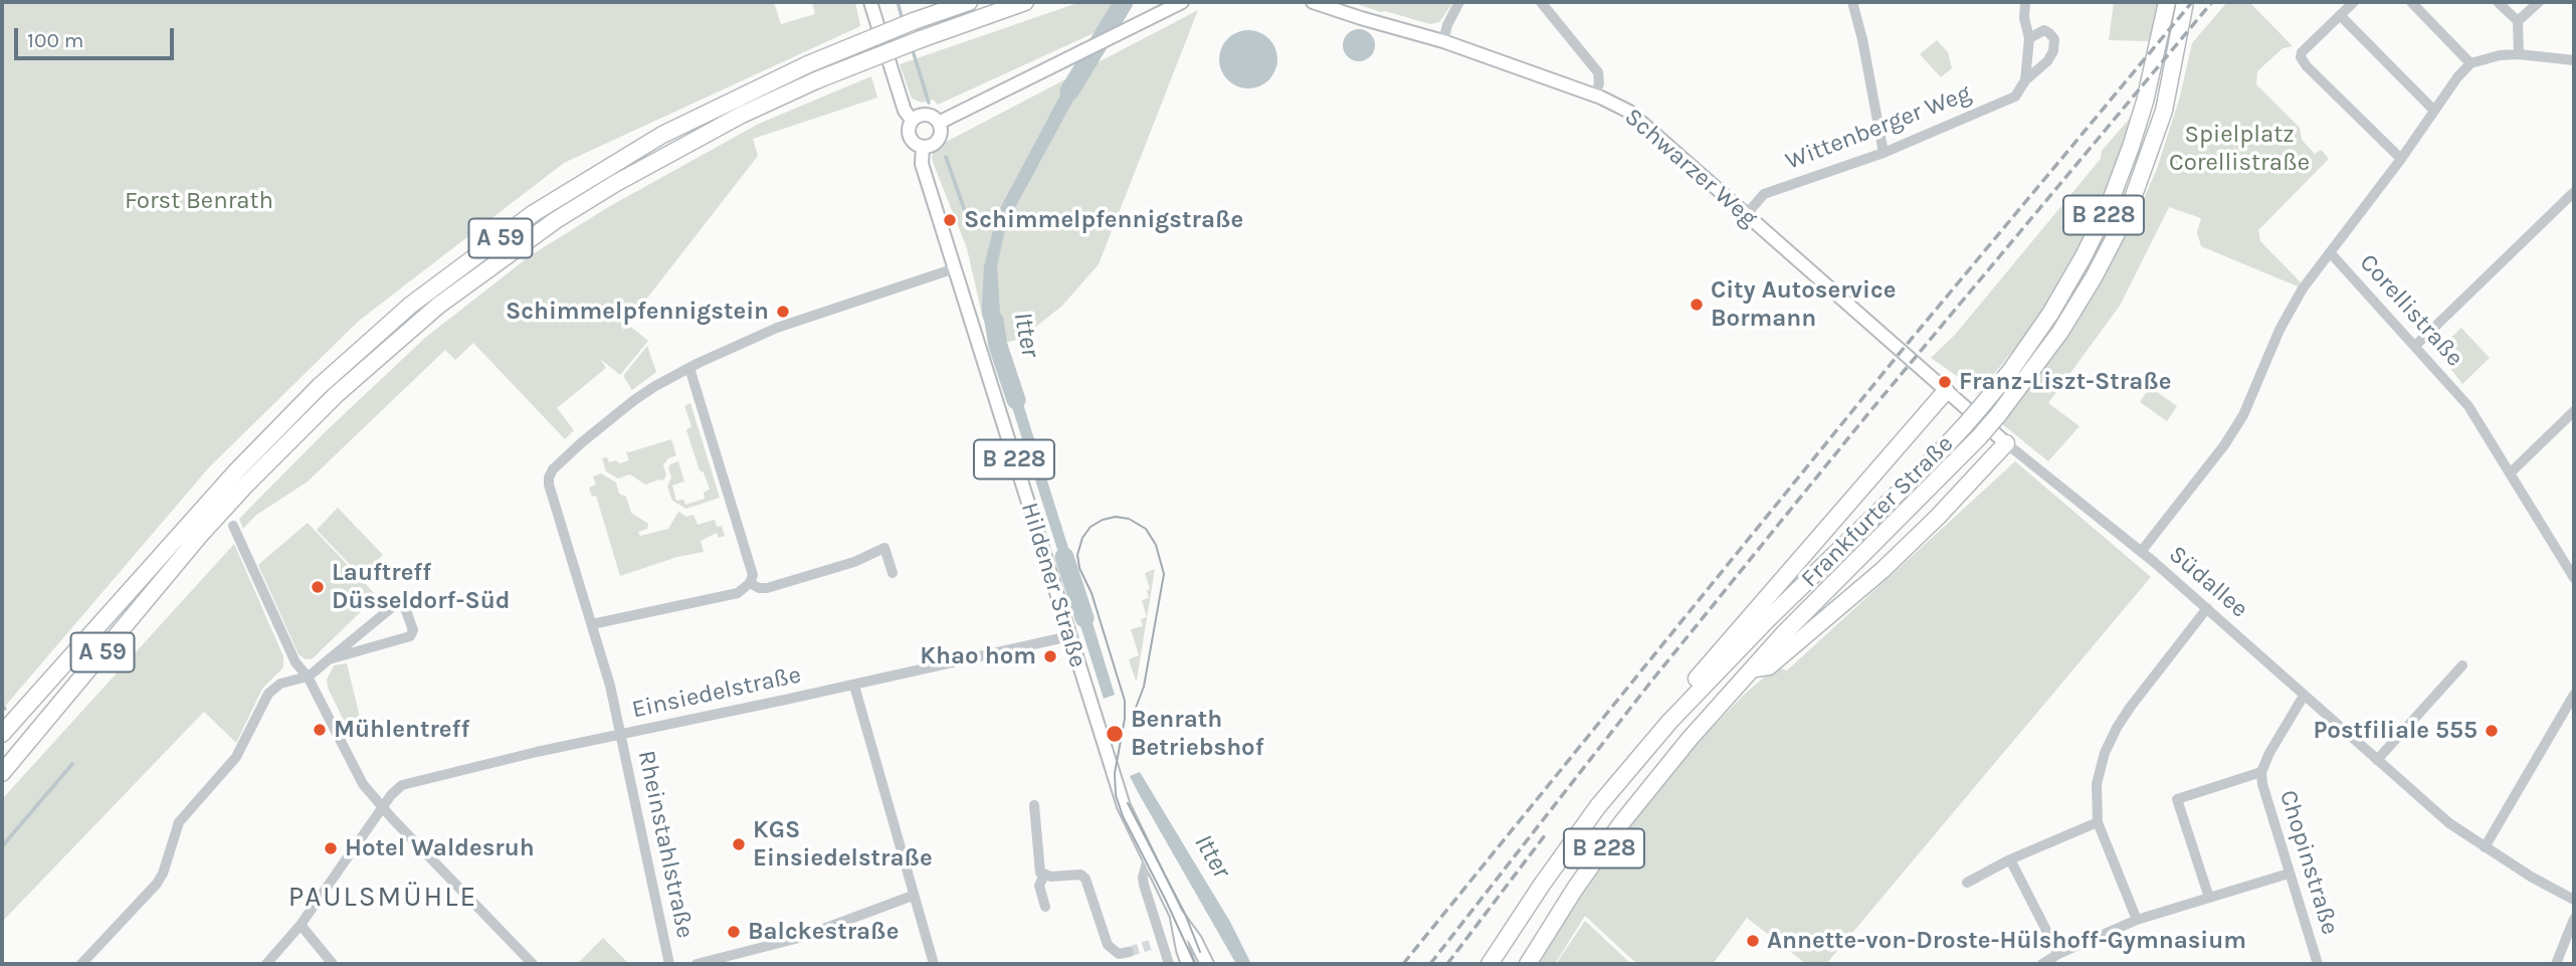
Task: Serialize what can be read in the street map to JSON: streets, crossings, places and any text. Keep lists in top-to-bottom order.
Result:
{
  "streets": {
    "highway": ["B 228", "A 59", "Frankfurter Straße"],
    "main road": ["Schwarzer Weg", "Hildener Straße"],
    "street": [
      "Wittenberger Weg",
      "Corellistraße",
      "Südallee",
      "Einsiedelstraße",
      "Rheinstahlstraße",
      "Chopinstraße"
    ]
  },
  "crossings": [
    ["Wittenberger Weg", "Schwarzer Weg"],
    ["Schwarzer Weg", "Südallee"],
    ["Südallee", "Chopinstraße"],
    ["Hildener Straße", "Einsiedelstraße"],
    ["Einsiedelstraße", "Rheinstahlstraße"]
  ],
  "districts": ["PAULSMÜHLE"],
  "water": ["Itter"],
  "parks": ["Spielplatz Corellistraße", "Forst Benrath"],
  "places": [
    "Schimmelpfennigstraße",
    "City Autoservice Bormann",
    "Schimmelpfennigstein",
    "Franz-Liszt-Straße",
    "Lauftreff Düsseldorf-Süd",
    "Khao hom",
    "Mühlentreff",
    "Postfiliale 555",
    "Benrath Betriebshof",
    "KGS Einsiedelstraße",
    "Hotel Waldesruh",
    "Balckestraße",
    "Annette-von-Droste-Hülshoff-Gymnasium"
  ],
  "scale_bar": "100 m"
}
